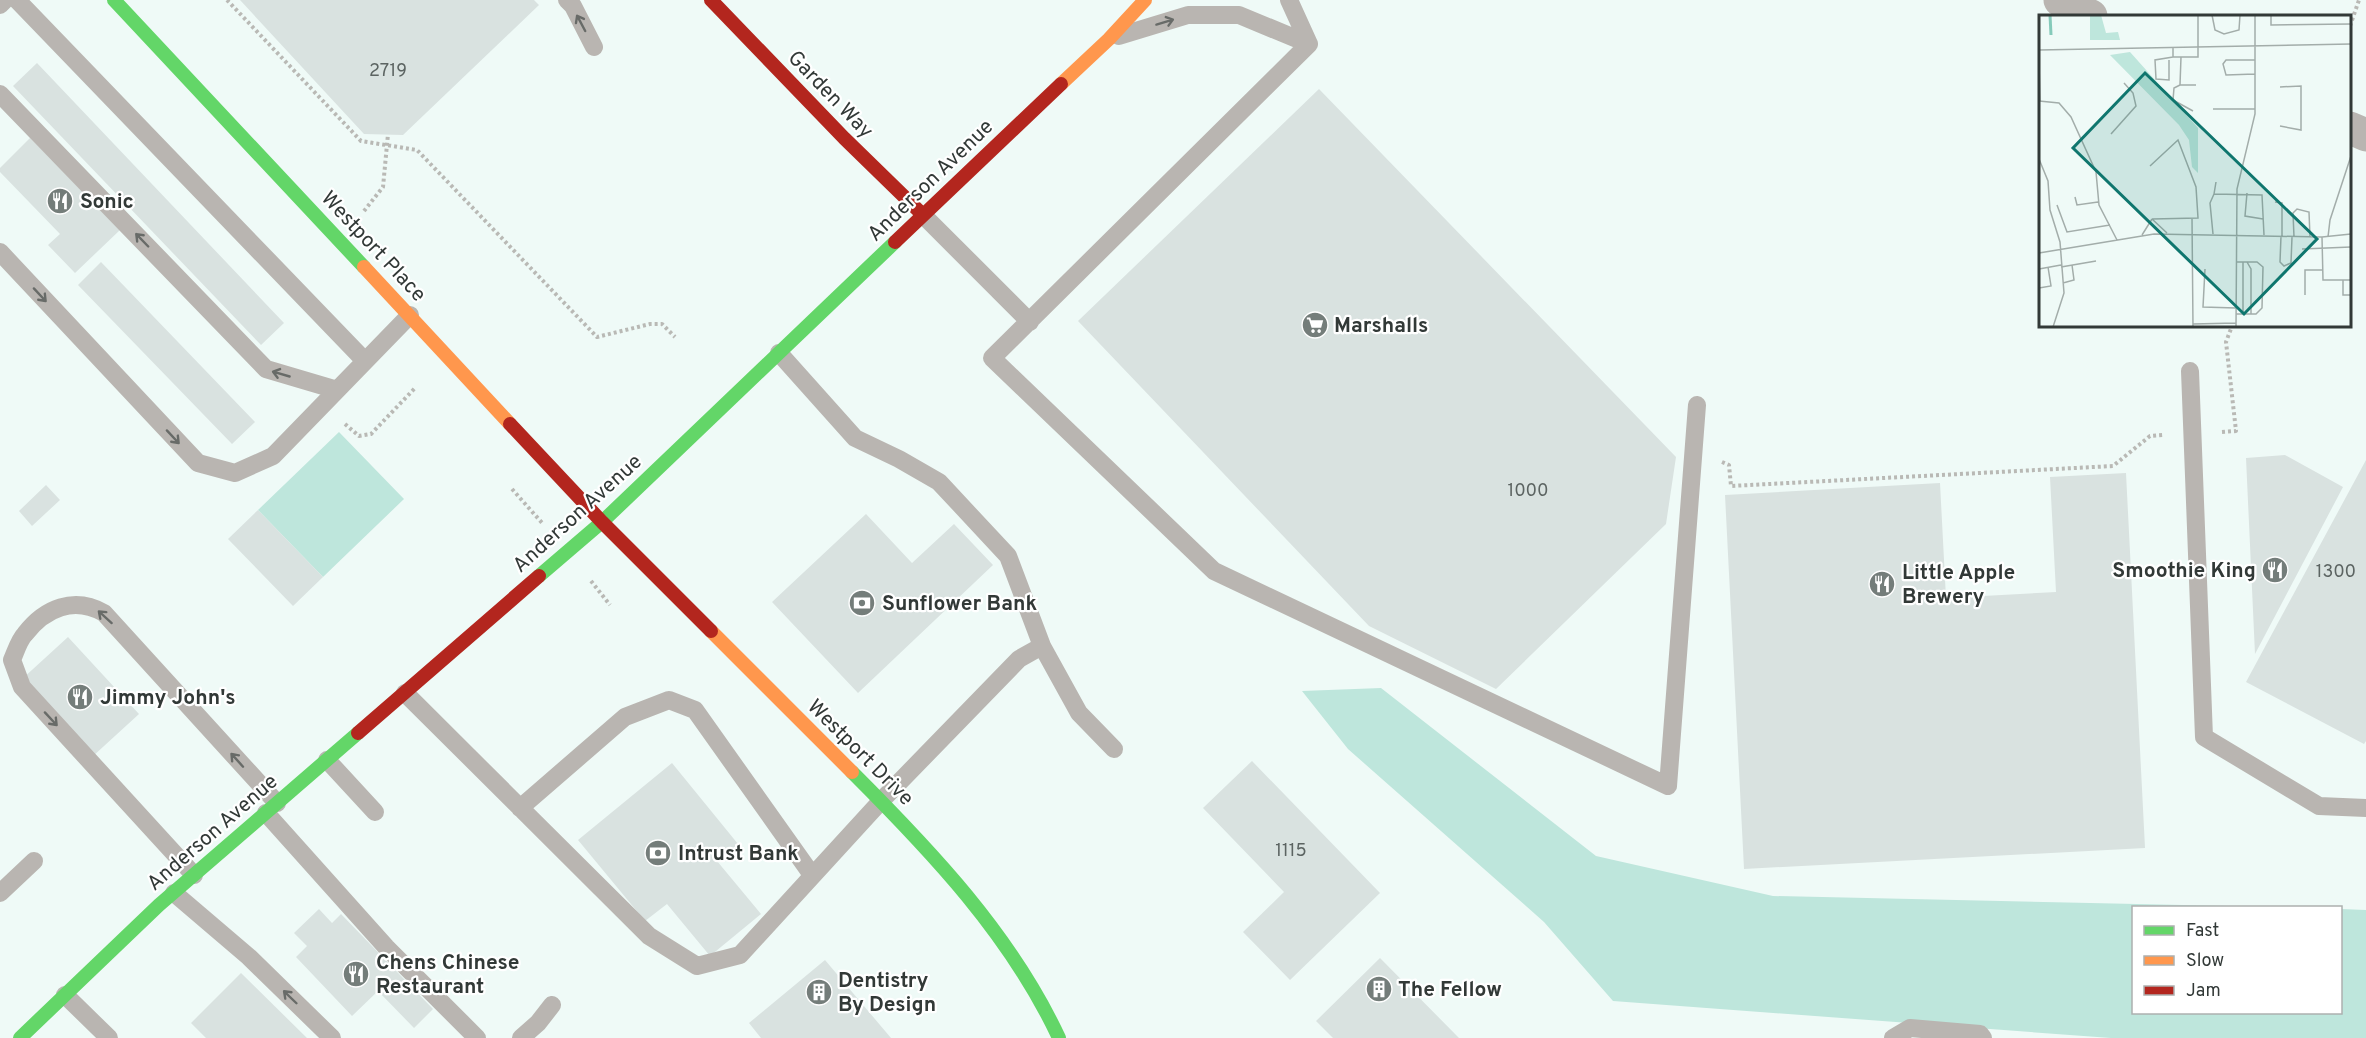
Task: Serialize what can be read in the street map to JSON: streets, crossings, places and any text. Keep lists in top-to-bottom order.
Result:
{
  "streets": {
    "street": [
      "Garden Way",
      "Anderson Avenue",
      "Westport Place",
      "Westport Drive"
    ]
  },
  "crossings": [
    ["Garden Way", "Anderson Avenue"],
    ["Anderson Avenue", "Westport Place"],
    ["Anderson Avenue", "Westport Drive"],
    ["Westport Place", "Westport Drive"]
  ],
  "places": {
    "restaurant": [
      "Sonic",
      "Smoothie King",
      "Little Apple Brewery",
      "Jimmy John's",
      "Chens Chinese Restaurant"
    ],
    "supermarket": ["Marshalls"],
    "bank": ["Sunflower Bank", "Intrust Bank"],
    "building": ["The Fellow", "Dentistry By Design"]
  },
  "house_numbers": [
    "2719",
    "1000",
    "1300",
    "1115"
  ],
  "legend": ["Fast", "Slow", "Jam"]
}
